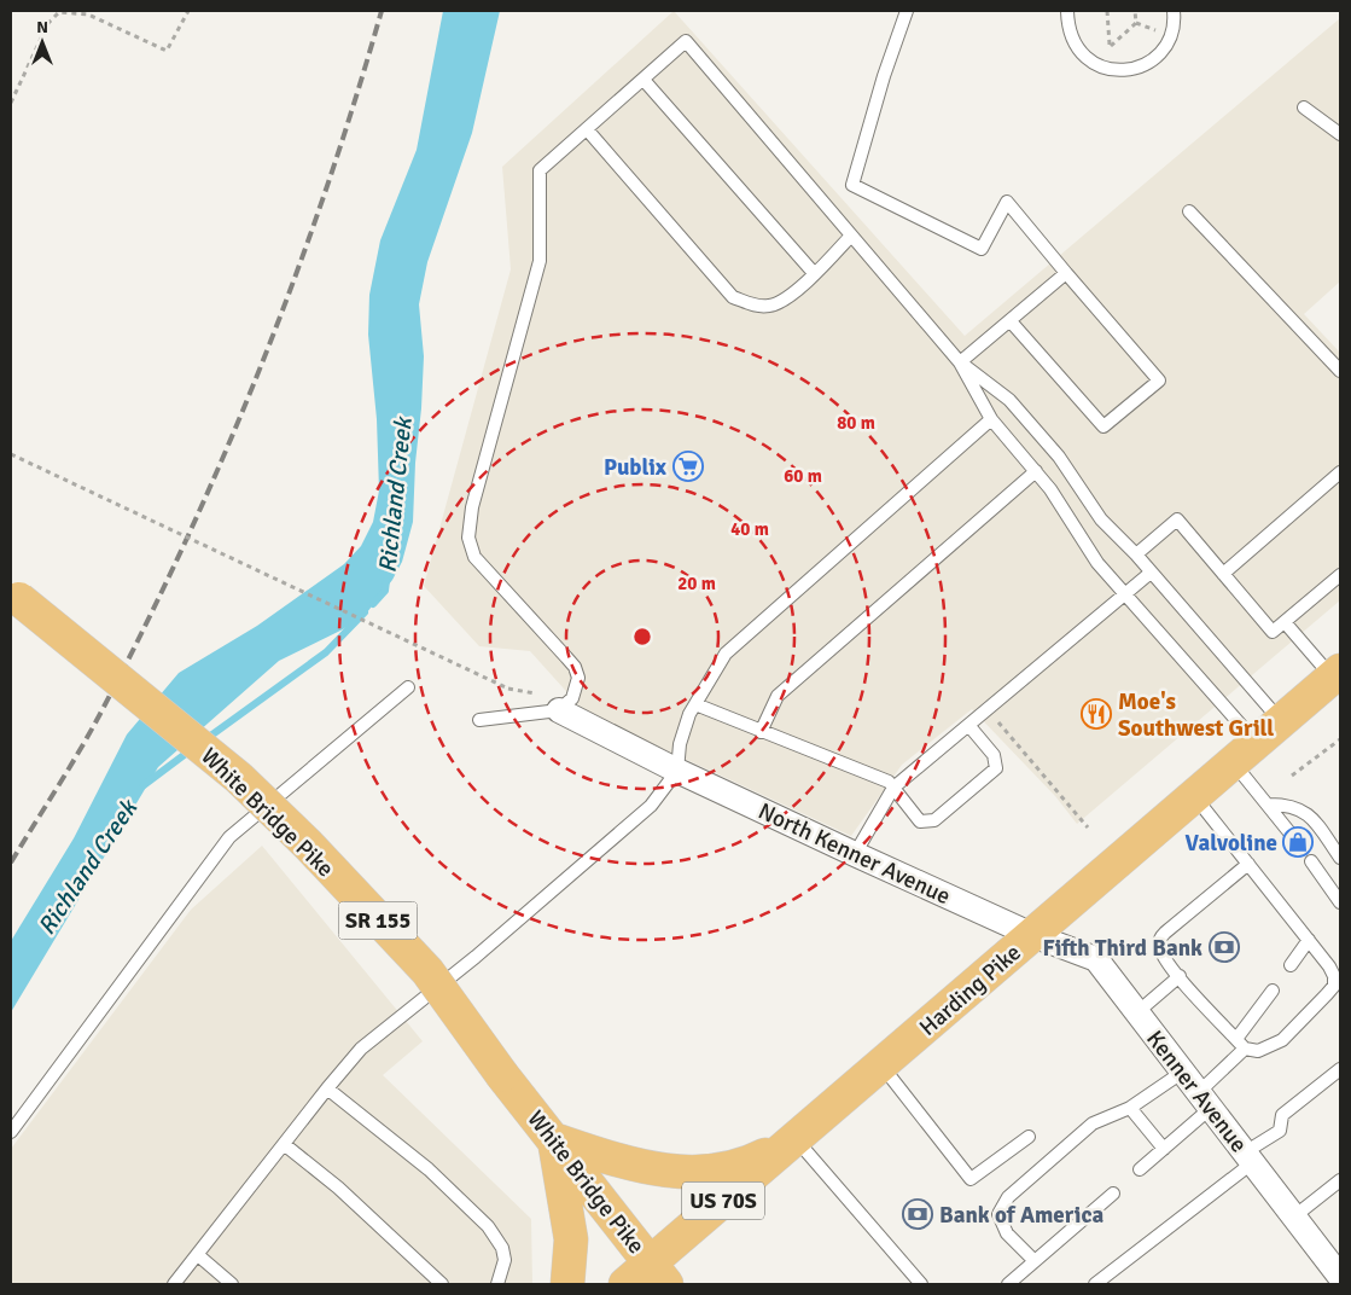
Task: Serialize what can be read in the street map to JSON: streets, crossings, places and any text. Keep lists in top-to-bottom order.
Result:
{
  "streets": {
    "main road": [
      "White Bridge Pike",
      "SR 155",
      "Harding Pike",
      "US 70S"
    ],
    "street": ["North Kenner Avenue", "Kenner Avenue"]
  },
  "crossings": [
    ["White Bridge Pike", "Harding Pike"],
    ["North Kenner Avenue", "Harding Pike"],
    ["North Kenner Avenue", "Kenner Avenue"],
    ["Harding Pike", "Kenner Avenue"]
  ],
  "water": ["Richland Creek"],
  "places": {
    "supermarket": ["Publix"],
    "restaurant": ["Moe's Southwest Grill"],
    "shop": ["Valvoline"],
    "bank": ["Fifth Third Bank", "Bank of America"]
  },
  "north": "top",
  "rings": [
    "80 m",
    "60 m",
    "40 m",
    "20 m"
  ]
}
